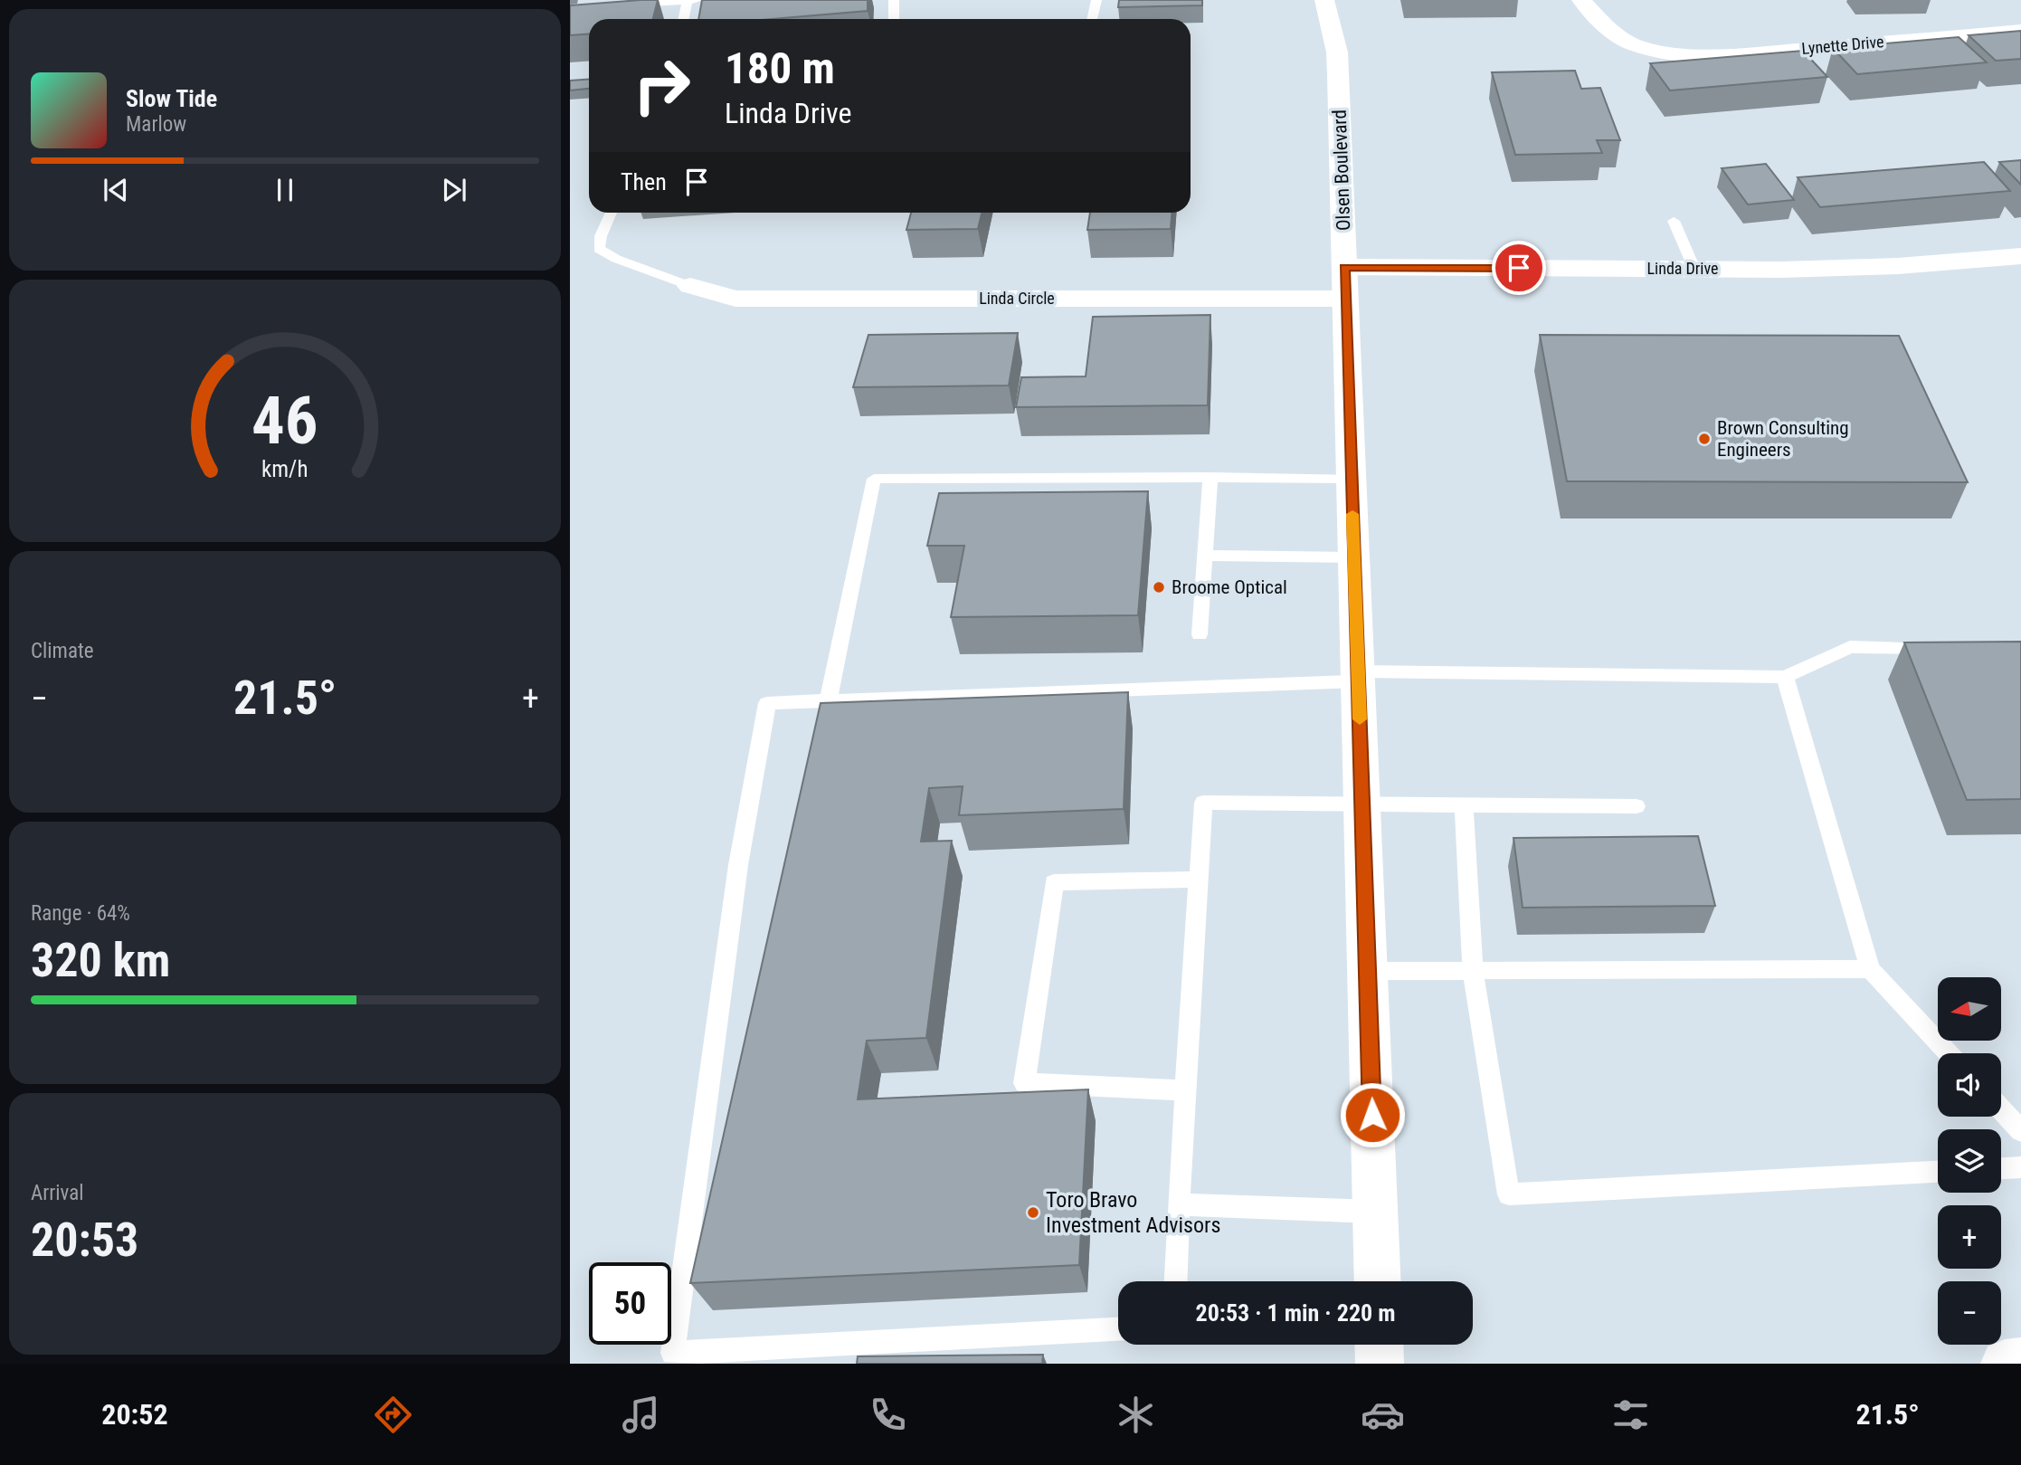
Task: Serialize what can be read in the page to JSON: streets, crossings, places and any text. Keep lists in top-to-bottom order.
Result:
{
  "streets": {
    "street": [
      "Lynette Drive",
      "Olsen Boulevard",
      "Linda Drive",
      "Linda Circle"
    ]
  },
  "crossings": [
    ["Olsen Boulevard", "Linda Drive"],
    ["Olsen Boulevard", "Linda Circle"],
    ["Linda Drive", "Linda Circle"]
  ],
  "places": ["Brown Consulting Engineers", "Broome Optical", "Toro Bravo Investment Advisors"],
  "north": "left",
  "page": {
    "turn": ["180 m", "Linda Drive"],
    "song": ["Slow Tide", "Marlow"],
    "then": "Then",
    "tile": [
      "Climate",
      ["Range · 64%", "320 km"],
      ["Arrival", "20:53"]
    ],
    "heat": ["−", "21.5°", "+"],
    "map_buttons": ["+", "−"],
    "limit": "50",
    "trip": "20:53 · 1 min · 220 m",
    "tabs": ["20:52", "21.5°"],
    "gauge": ["46", "km/h"]
  }
}
